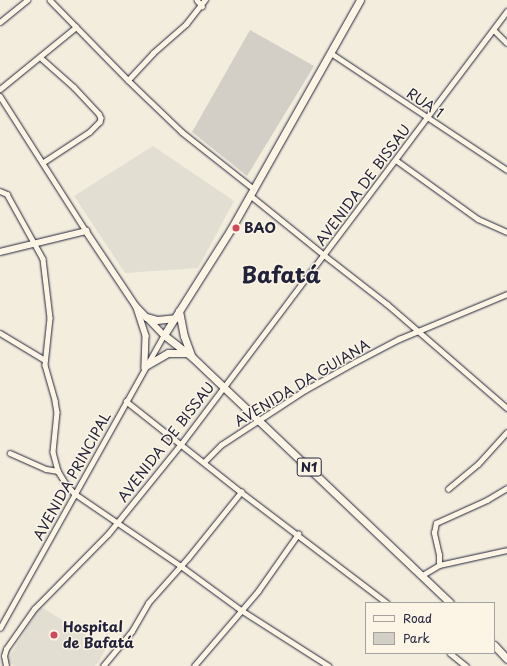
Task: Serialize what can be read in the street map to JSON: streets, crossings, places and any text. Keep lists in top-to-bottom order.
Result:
{
  "streets": {
    "main road": ["N1"],
    "street": [
      "RUA 1",
      "AVENIDA DE BISSAU",
      "AVENIDA DA GUIANA",
      "AVENIDA PRINCIPAL"
    ]
  },
  "crossings": [
    ["RUA 1", "AVENIDA DE BISSAU"],
    ["AVENIDA DE BISSAU", "N1"],
    ["AVENIDA DA GUIANA", "N1"],
    ["N1", "AVENIDA PRINCIPAL"]
  ],
  "districts": ["Bafatá"],
  "places": ["BAO", "Hospital de Bafatá"],
  "legend": ["Road", "Park"]
}
